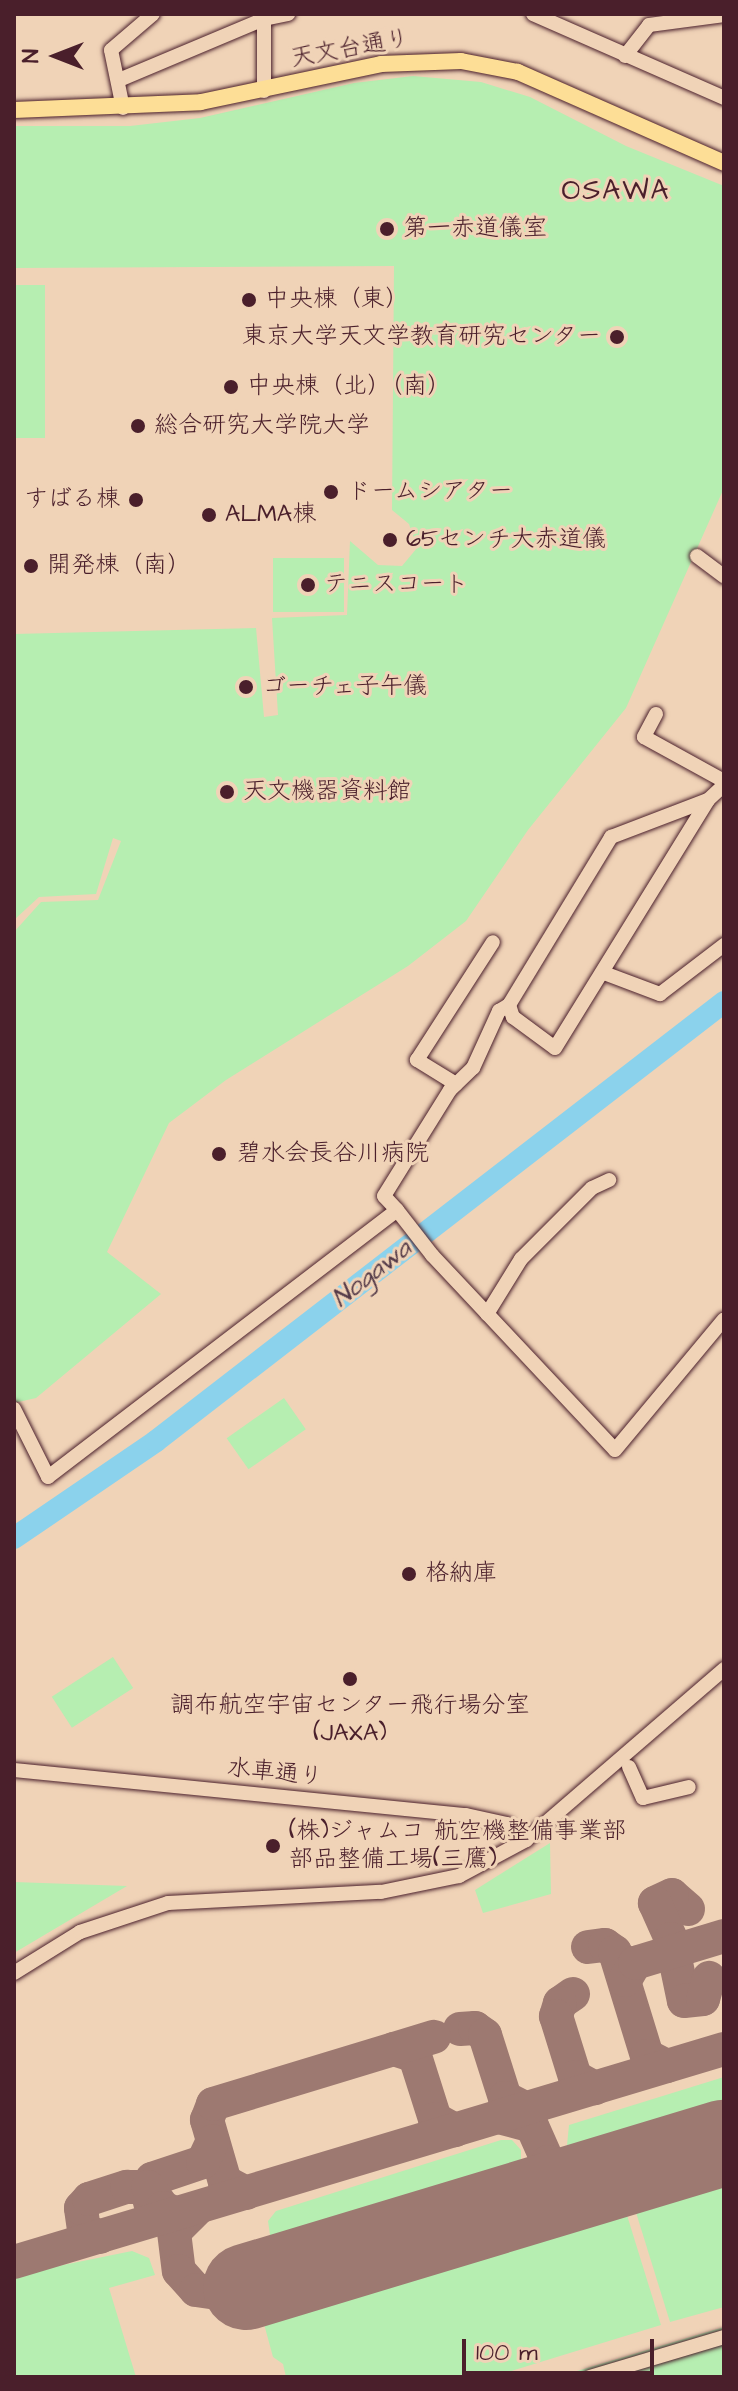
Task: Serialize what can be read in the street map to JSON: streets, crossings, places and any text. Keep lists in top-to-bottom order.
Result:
{
  "streets": {
    "main road": ["天文台通り"],
    "street": ["水車通り"]
  },
  "districts": ["OSAWA"],
  "water": ["Nogawa"],
  "places": [
    "第一赤道儀室",
    "中央棟（東）",
    "東京大学天文学教育研究センター",
    "中央棟（北）（南）",
    "総合研究大学院大学",
    "ドームシアター",
    "すばる棟",
    "ALMA棟",
    "65センチ大赤道儀",
    "開発棟（南）",
    "テニスコート",
    "ゴーチェ子午儀",
    "天文機器資料館",
    "碧水会長谷川病院",
    "格納庫",
    "調布航空宇宙センター飛行場分室 (JAXA)",
    "(株)ジャムコ 航空機整備事業部 部品整備工場(三鷹)"
  ],
  "scale_bar": "100 m",
  "north": "left"
}
